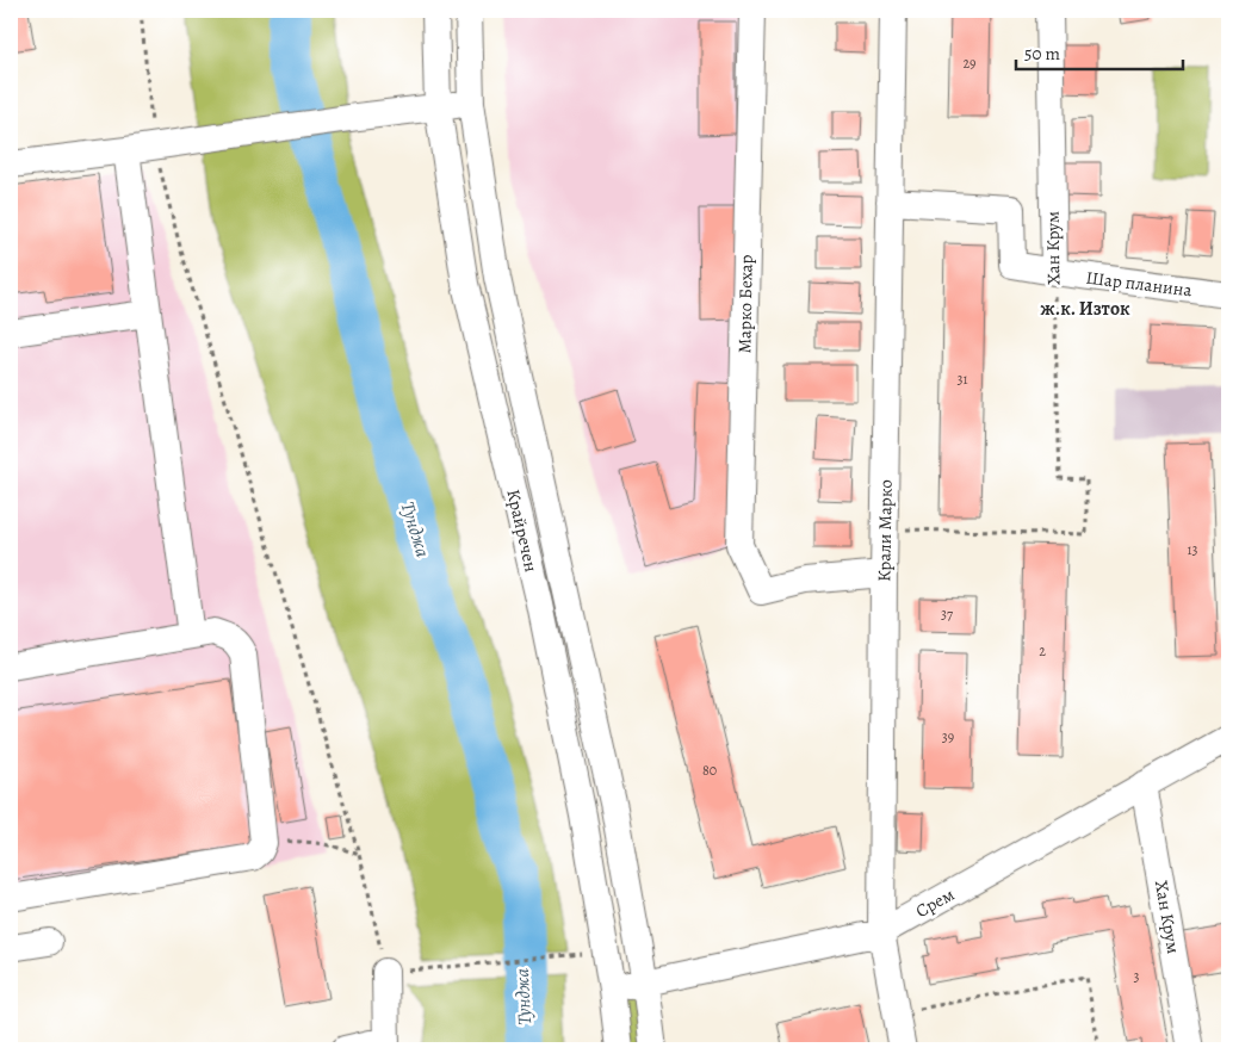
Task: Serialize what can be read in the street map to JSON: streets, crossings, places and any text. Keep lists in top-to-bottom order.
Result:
{
  "streets": {
    "street": [
      "Хан Крум",
      "Шар планина",
      "Марко Бехар",
      "Крайречен",
      "Крали Марко",
      "Срем"
    ]
  },
  "crossings": [
    ["Хан Крум", "Шар планина"],
    ["Хан Крум", "Крали Марко"],
    ["Хан Крум", "Срем"],
    ["Шар планина", "Крали Марко"],
    ["Марко Бехар", "Крали Марко"],
    ["Крайречен", "Срем"],
    ["Крали Марко", "Срем"]
  ],
  "districts": ["ж.к. Изток"],
  "water": ["Тунджа"],
  "house_numbers": [
    "29",
    "31",
    "13",
    "37",
    "2",
    "39",
    "80",
    "3"
  ],
  "scale_bar": "50 m"
}
